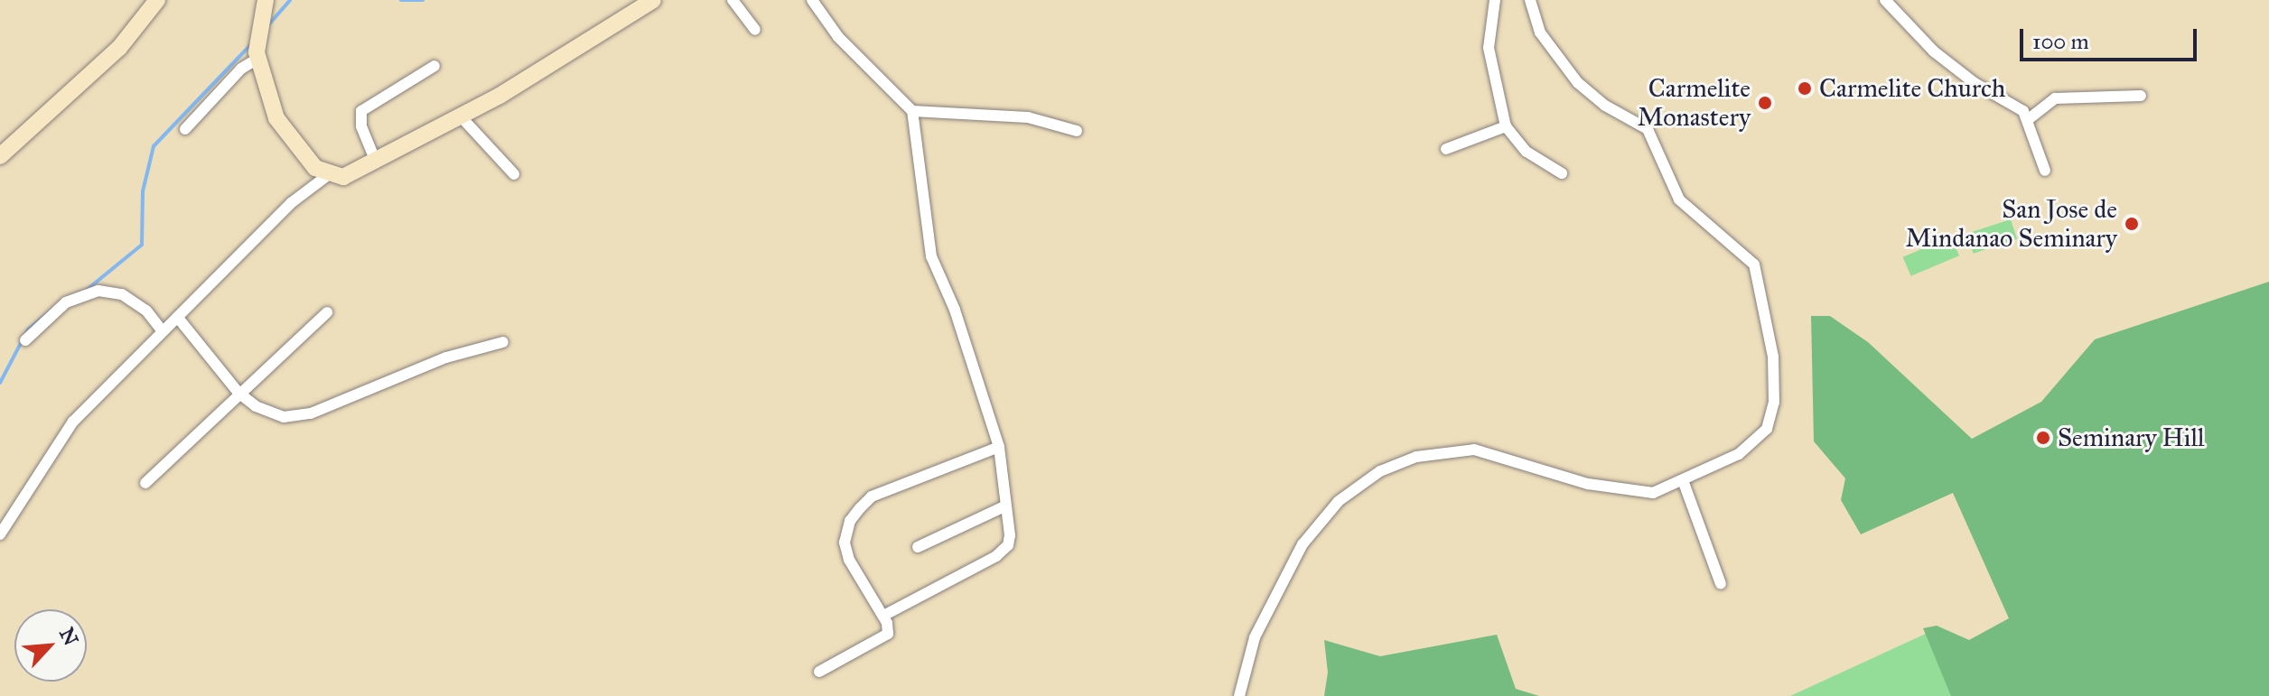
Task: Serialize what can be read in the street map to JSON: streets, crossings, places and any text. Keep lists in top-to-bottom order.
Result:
{
  "places": [
    "Carmelite Church",
    "Carmelite Monastery",
    "San Jose de Mindanao Seminary",
    "Seminary Hill"
  ],
  "scale_bar": "100 m",
  "north": "top right"
}
